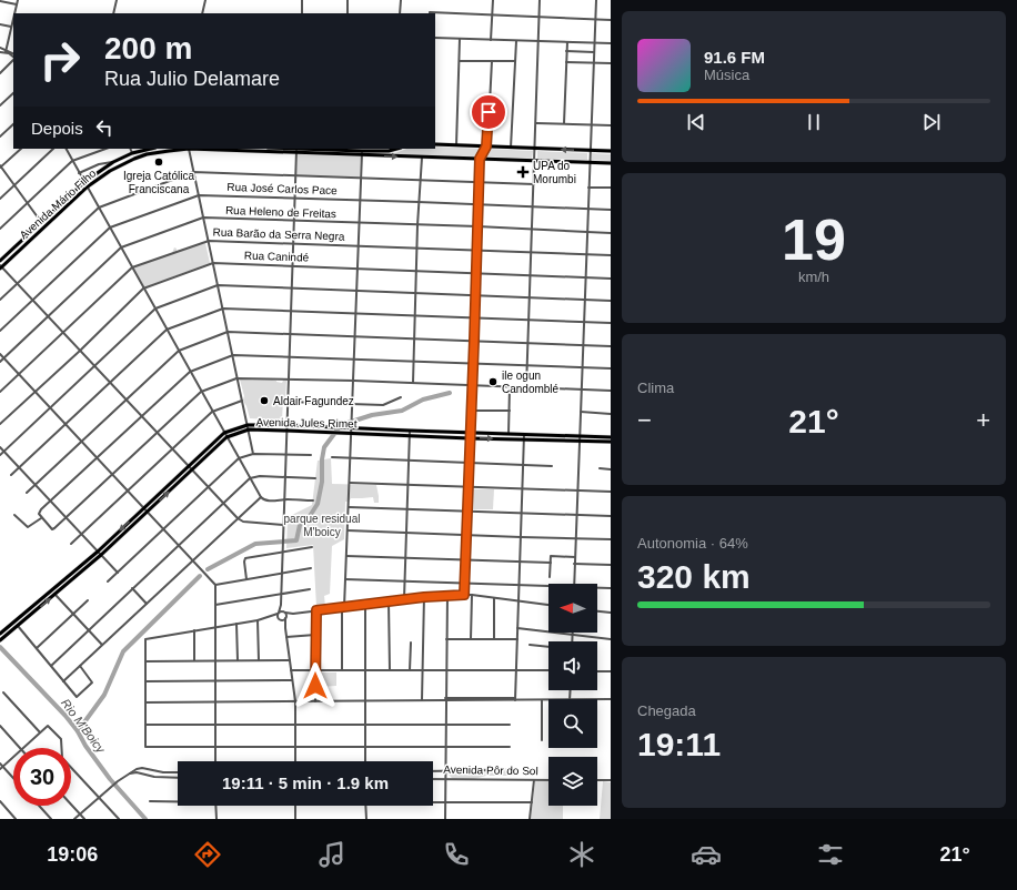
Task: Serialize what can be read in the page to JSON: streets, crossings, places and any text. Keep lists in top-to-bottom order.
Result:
{
  "streets": {
    "main road": ["Avenida Mário Filho", "Avenida Jules Rimet"],
    "street": [
      "Rua José Carlos Pace",
      "Rua Heleno de Freitas",
      "Rua Barão da Serra Negra",
      "Rua Canindé",
      "Avenida Pôr do Sol"
    ]
  },
  "water": ["Rio M'Boicy"],
  "parks": ["parque residual M'boicy"],
  "places": {
    "other": ["Igreja Católica Franciscana", "ile ogun Candomblé", "Aldair Fagundez"],
    "health": ["UPA do Morumbi"]
  },
  "north": "left",
  "page": {
    "turn": ["200 m", "Rua Julio Delamare"],
    "song": ["91.6 FM", "Música"],
    "then": "Depois",
    "tile": [
      ["19", "km/h"],
      "Clima",
      ["Autonomia · 64%", "320 km"],
      ["Chegada", "19:11"]
    ],
    "heat": ["−", "21°", "+"],
    "limit": "30",
    "trip": "19:11 · 5 min · 1.9 km",
    "tabs": ["19:06", "21°"]
  }
}
